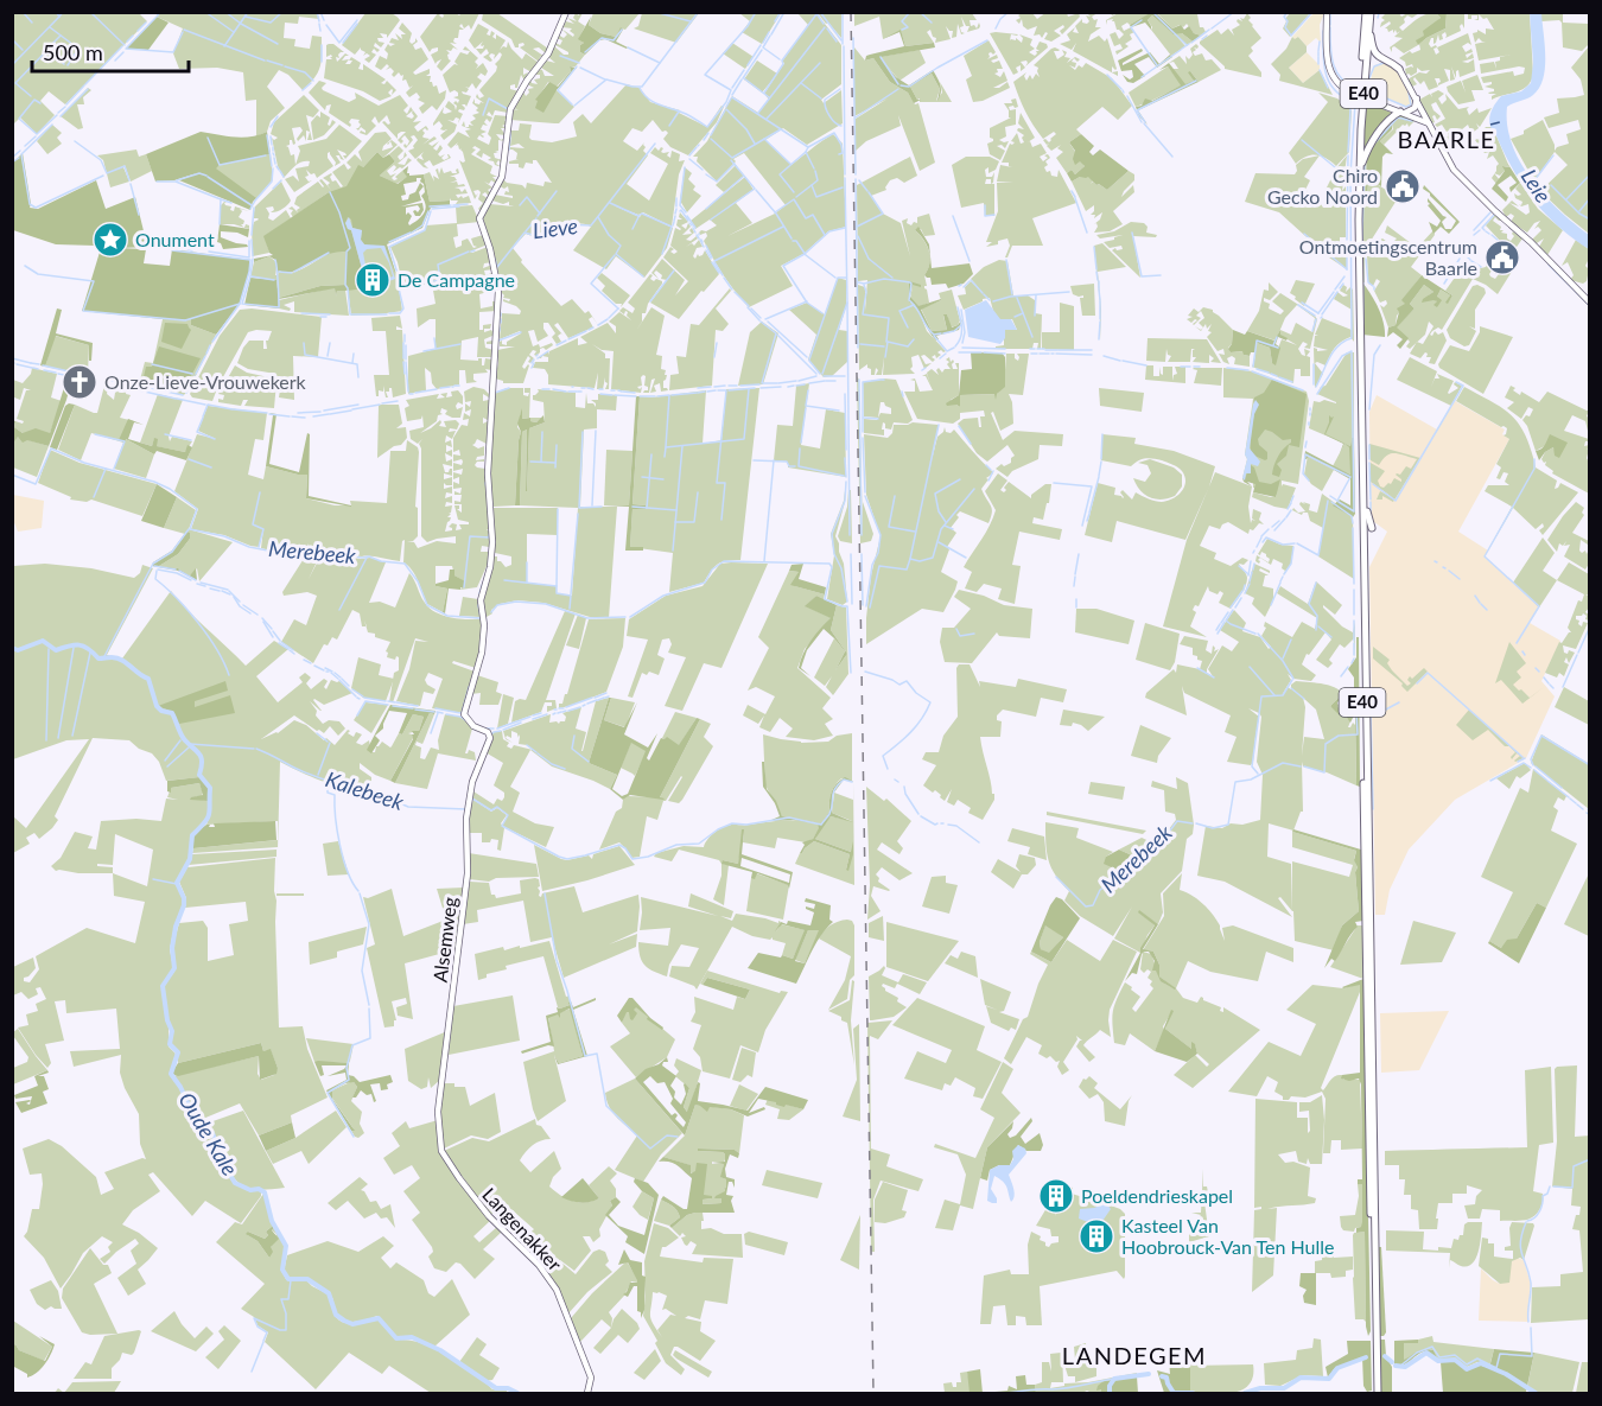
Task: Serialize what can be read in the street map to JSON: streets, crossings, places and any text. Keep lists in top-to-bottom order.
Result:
{
  "streets": {
    "highway": ["E40"],
    "main road": ["Alsemweg", "Langenakker"]
  },
  "crossings": [
    ["Alsemweg", "Langenakker"]
  ],
  "districts": ["BAARLE", "LANDEGEM"],
  "water": [
    "Leie",
    "Lieve",
    "Merebeek",
    "Kalebeek",
    "Oude Kale"
  ],
  "places": {
    "public building": ["Chiro Gecko Noord", "Ontmoetingscentrum Baarle"],
    "place": ["Onument"],
    "building": ["De Campagne", "Poeldendrieskapel", "Kasteel Van Hoobrouck-Van Ten Hulle"],
    "church": ["Onze-Lieve-Vrouwekerk"]
  },
  "scale_bar": "500 m"
}
